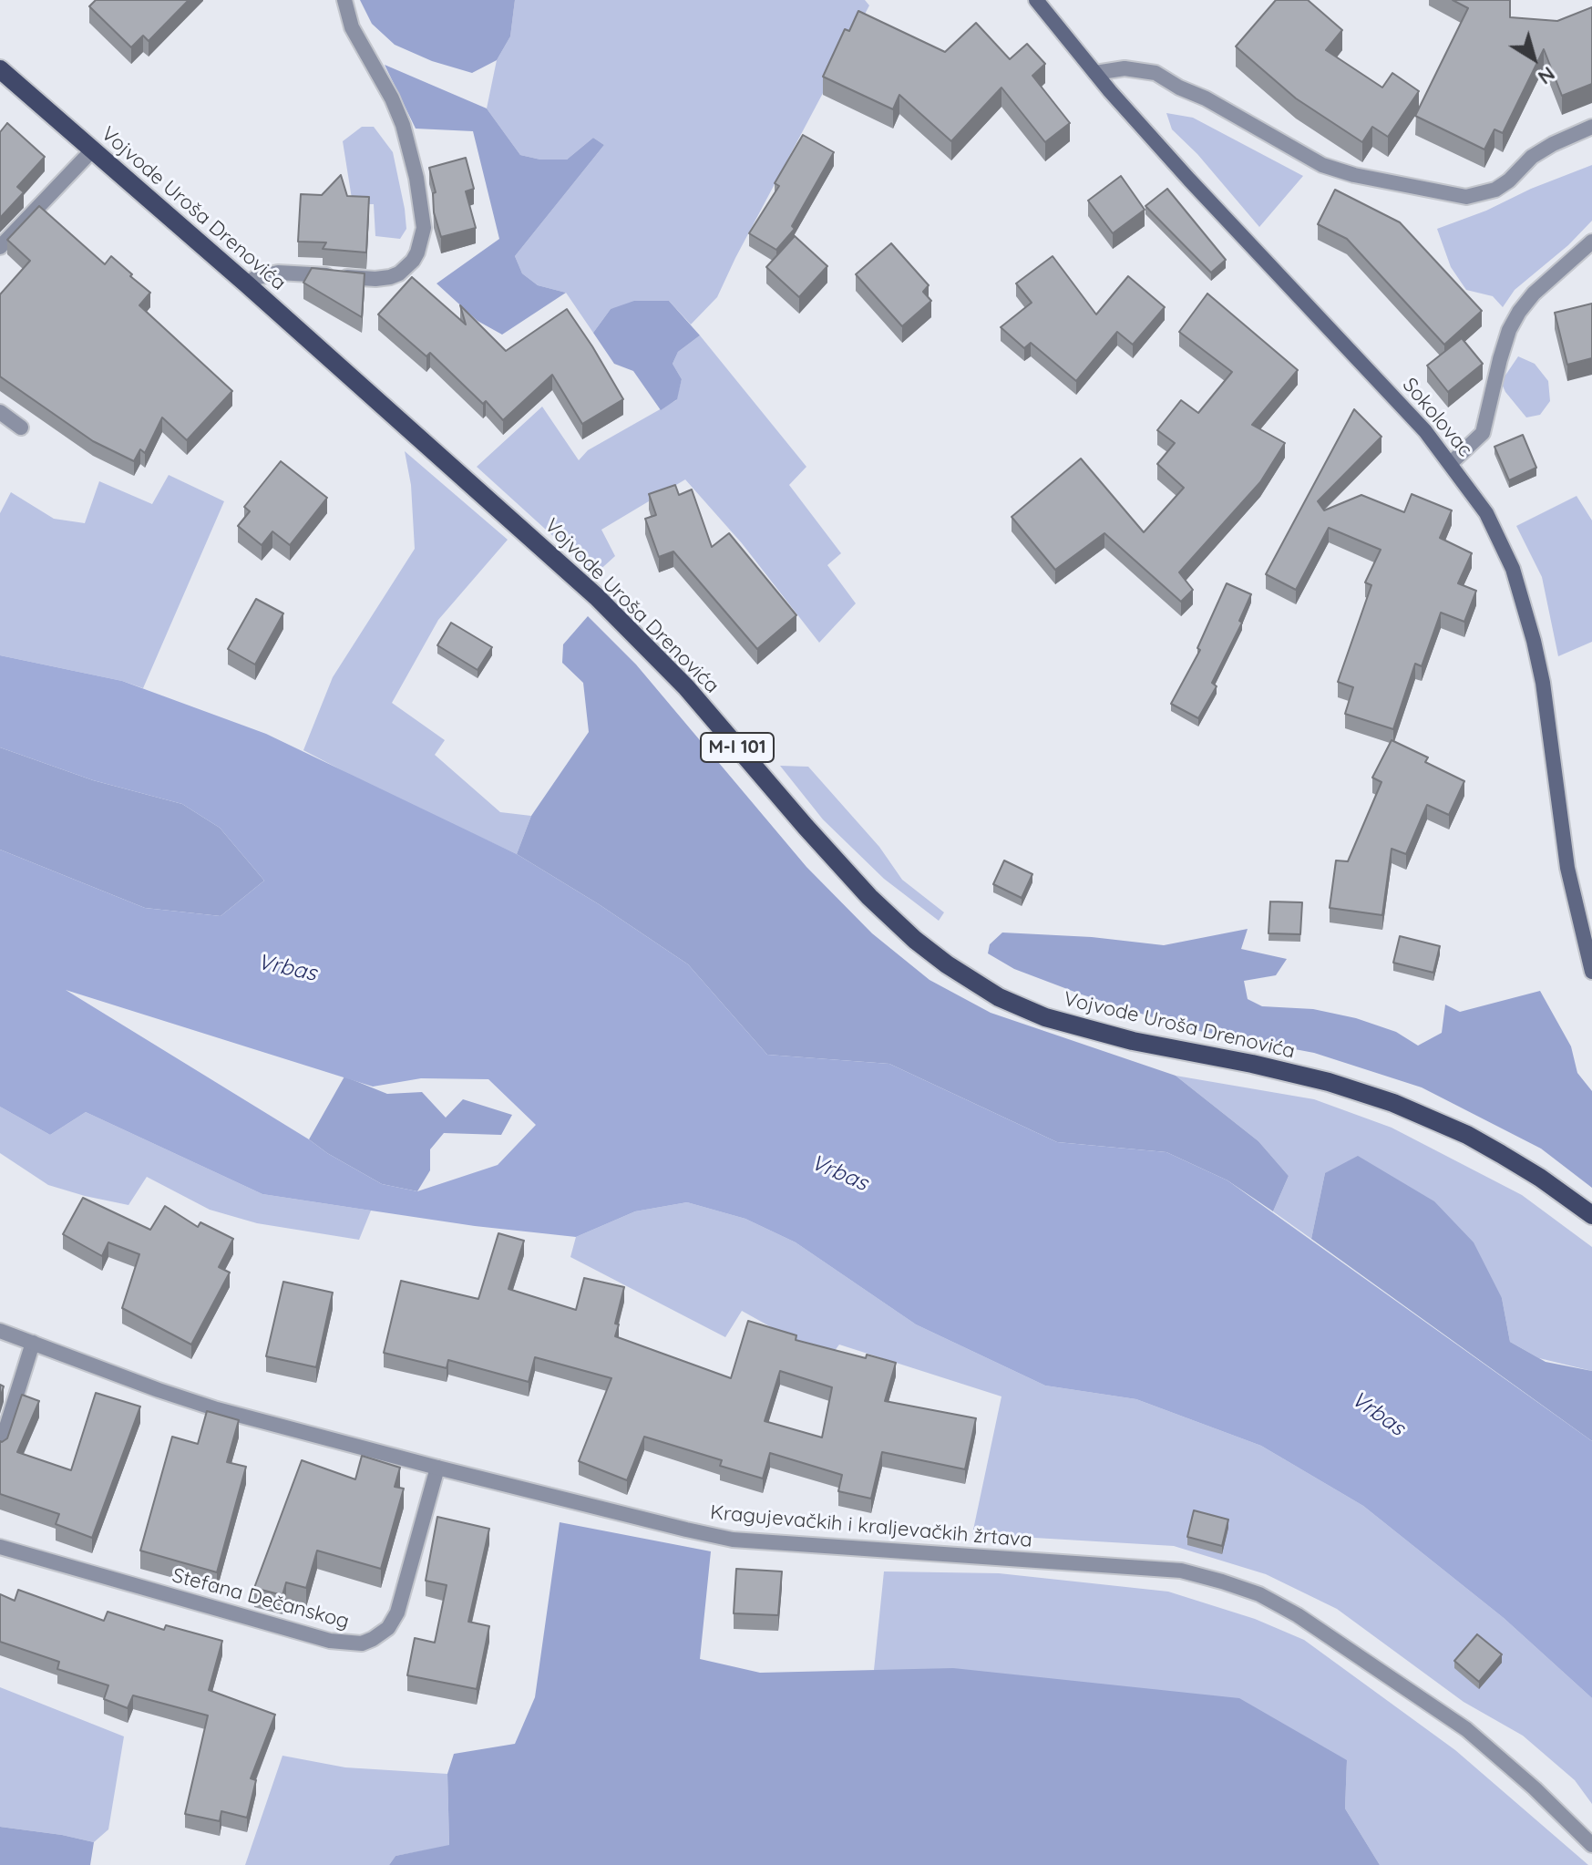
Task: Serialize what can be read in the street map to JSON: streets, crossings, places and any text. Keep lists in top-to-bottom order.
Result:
{
  "streets": {
    "main road": ["Vojvode Uroša Drenovića", "Sokolovac", "M-I 101"],
    "street": ["Kragujevačkih i kraljevačkih žrtava", "Stefana Dečanskog"]
  },
  "crossings": [
    ["Kragujevačkih i kraljevačkih žrtava", "Stefana Dečanskog"]
  ],
  "water": ["Vrbas"],
  "north": "bottom right"
}
